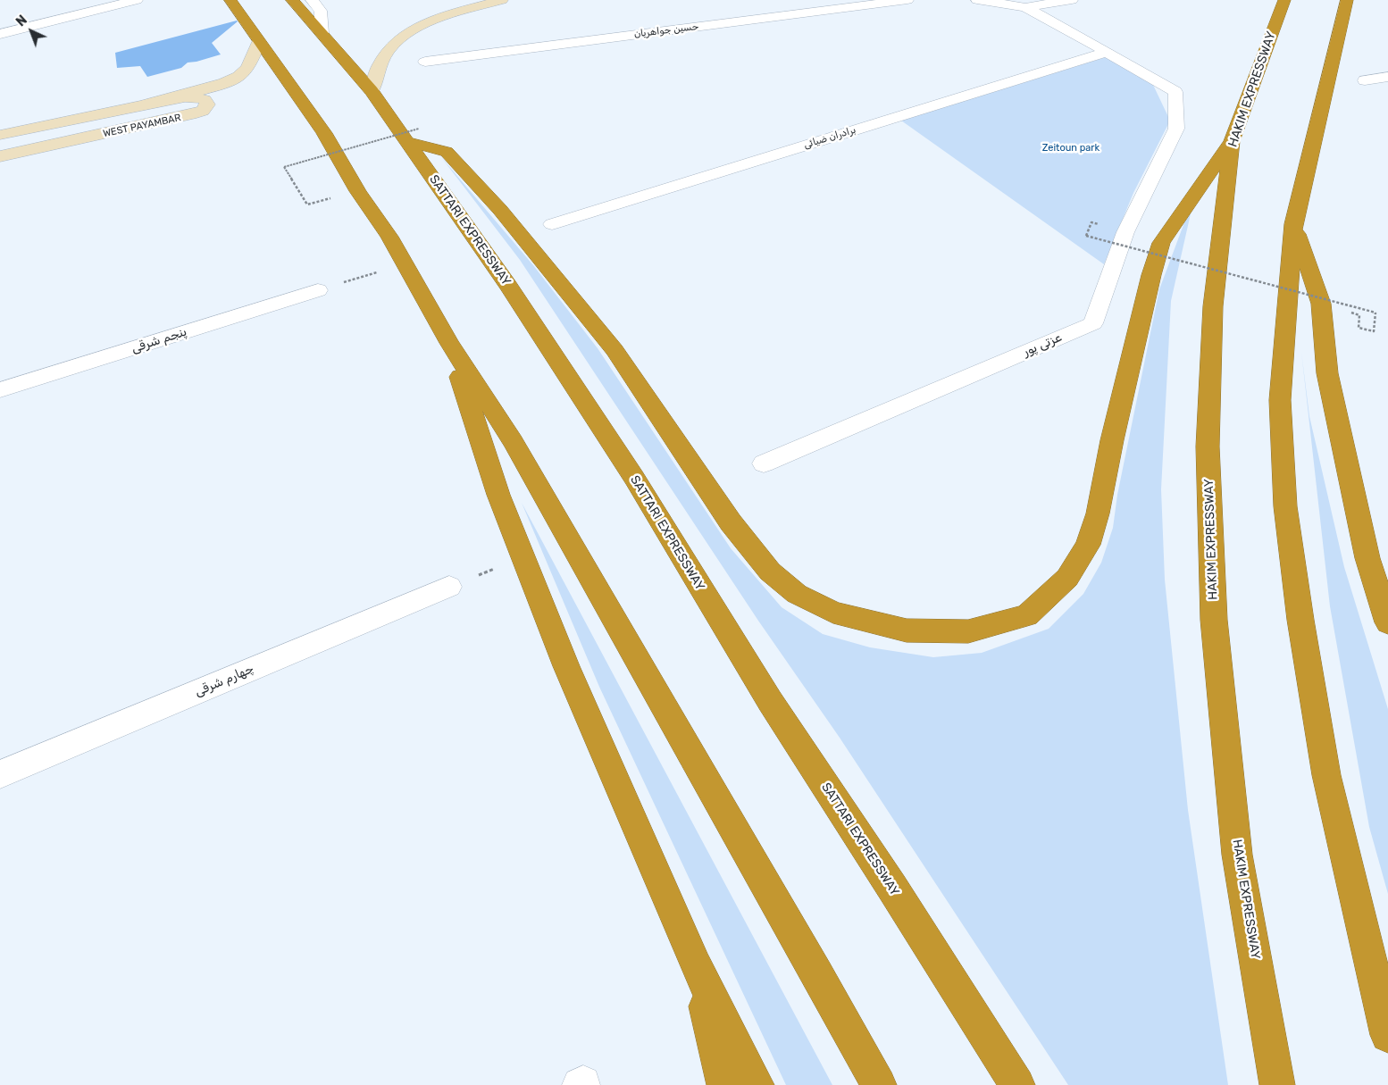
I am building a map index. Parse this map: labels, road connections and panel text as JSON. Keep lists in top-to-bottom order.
{
  "streets": {
    "highway": ["HAKIM EXPRESSWAY", "SATTARI EXPRESSWAY"],
    "main road": ["WEST PAYAMBAR"],
    "street": [
      "حسین جواهریان",
      "برادران ضیائی",
      "پنجم شرقی",
      "عزتی پور",
      "چهارم شرقی"
    ]
  },
  "crossings": [
    ["برادران ضیائی", "عزتی پور"]
  ],
  "parks": ["Zeitoun park"],
  "north": "top left"
}
